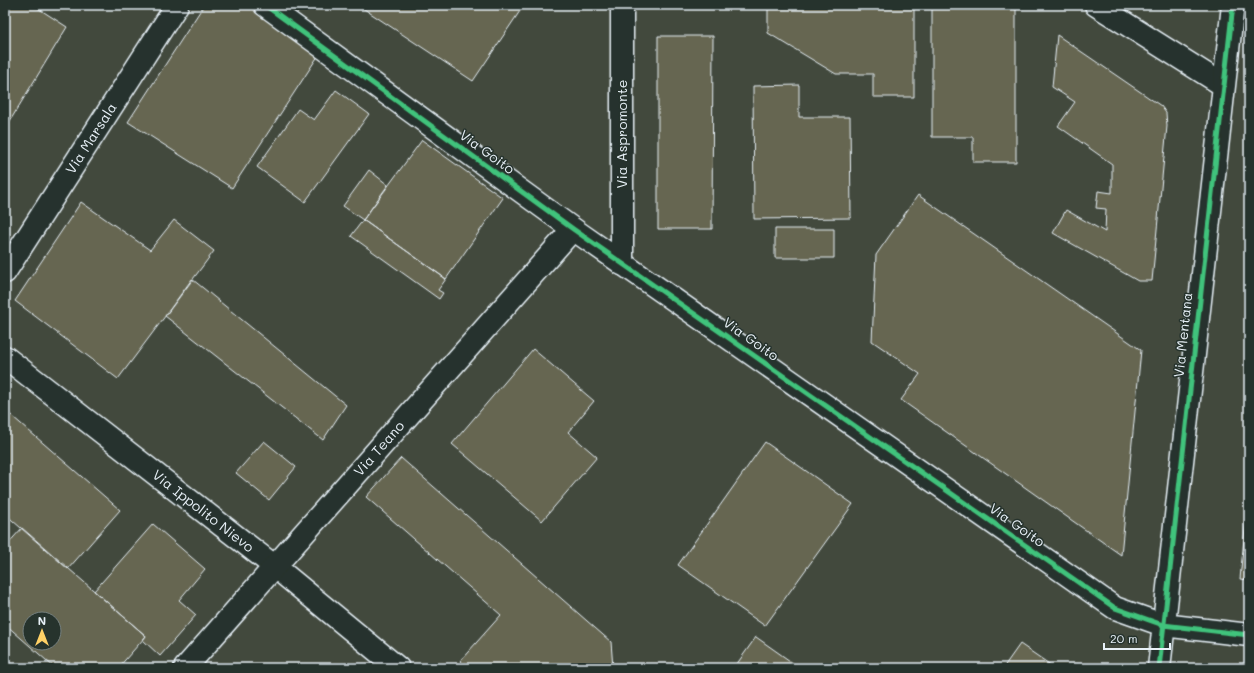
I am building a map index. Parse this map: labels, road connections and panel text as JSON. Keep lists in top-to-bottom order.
{
  "streets": {
    "street": [
      "Via Aspromonte",
      "Via Marsala",
      "Via Goito",
      "Via Mentana",
      "Via Teano",
      "Via Ippolito Nievo"
    ]
  },
  "crossings": [
    ["Via Aspromonte", "Via Goito"],
    ["Via Goito", "Via Mentana"],
    ["Via Goito", "Via Teano"],
    ["Via Teano", "Via Ippolito Nievo"]
  ],
  "scale_bar": "20 m",
  "north": "top"
}
